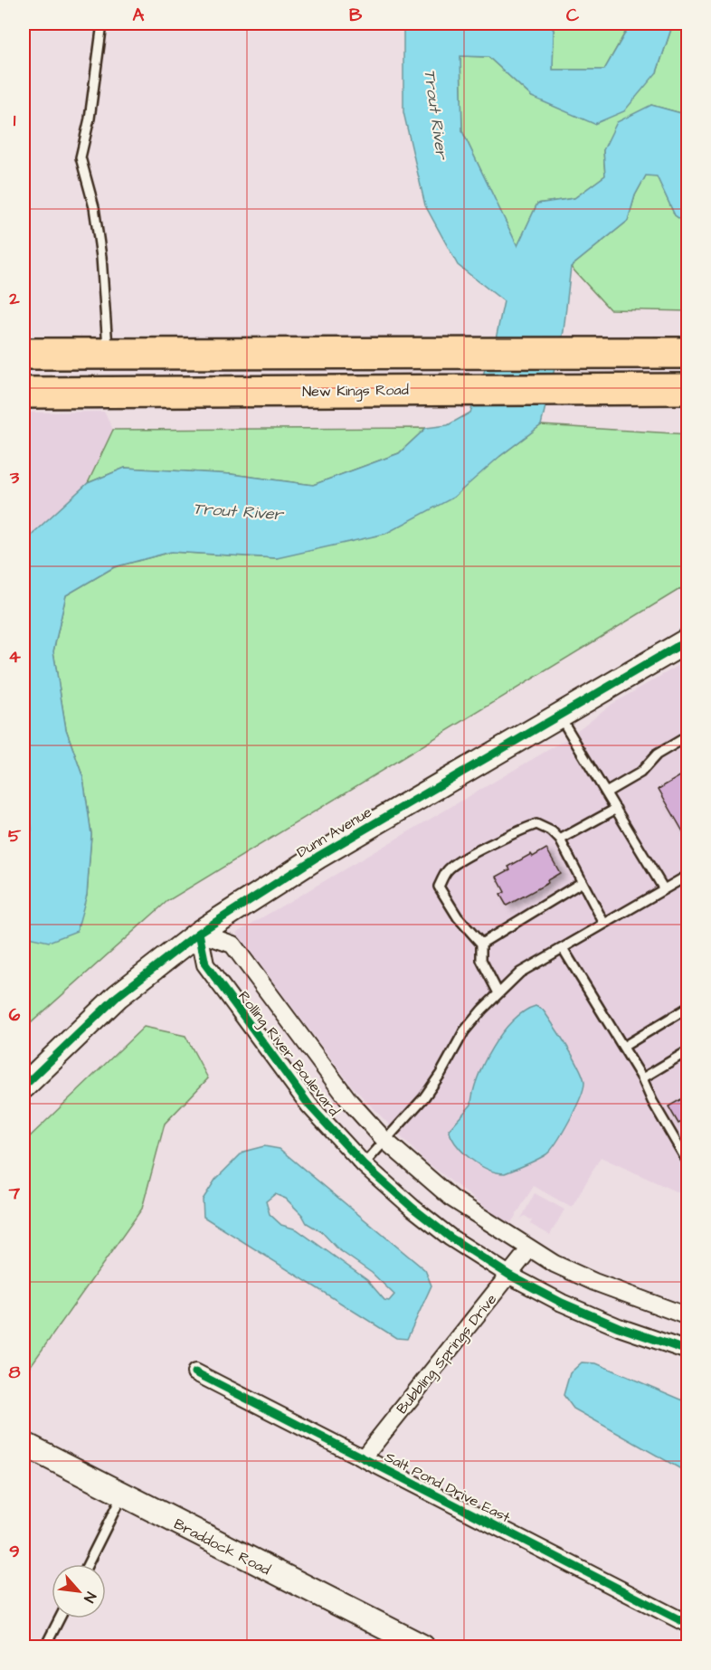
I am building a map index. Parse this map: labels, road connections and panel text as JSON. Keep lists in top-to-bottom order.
{
  "streets": {
    "highway": ["New Kings Road"],
    "main road": ["Dunn Avenue", "Braddock Road"],
    "street": ["Rolling River Boulevard", "Bubbling Springs Drive", "Salt Pond Drive East"]
  },
  "crossings": [
    ["Dunn Avenue", "Rolling River Boulevard"],
    ["Rolling River Boulevard", "Bubbling Springs Drive"],
    ["Bubbling Springs Drive", "Salt Pond Drive East"]
  ],
  "water": ["Trout River"],
  "north": "bottom right",
  "grid": {
    "columns": ["A", "B", "C"],
    "rows": [
      "1",
      "2",
      "3",
      "4",
      "5",
      "6",
      "7",
      "8",
      "9"
    ]
  }
}
